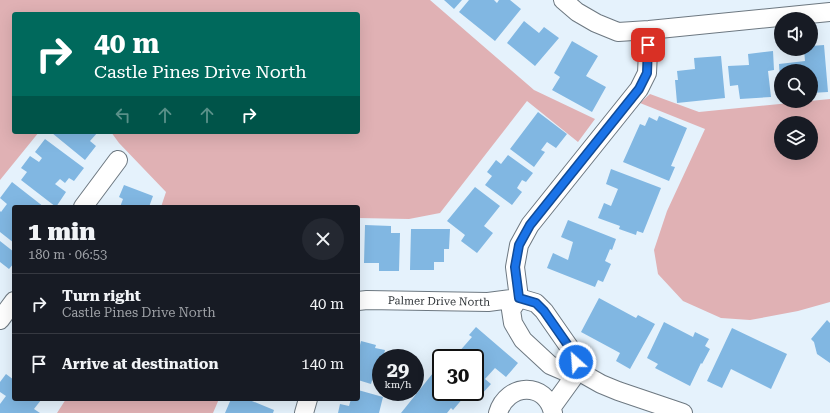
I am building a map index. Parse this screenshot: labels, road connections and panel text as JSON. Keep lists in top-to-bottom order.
{
  "streets": {
    "street": ["Palmer Drive North"]
  },
  "page": {
    "turn": ["40 m", "Castle Pines Drive North"],
    "heading": ["1 min", "180 m · 06:53"],
    "list": [
      {
        "name": "Turn right",
        "note": "Castle Pines Drive North",
        "value": "40 m"
      },
      {
        "name": "Arrive at destination",
        "value": "140 m"
      }
    ],
    "speed": "29 km/h",
    "limit": "30"
  }
}
